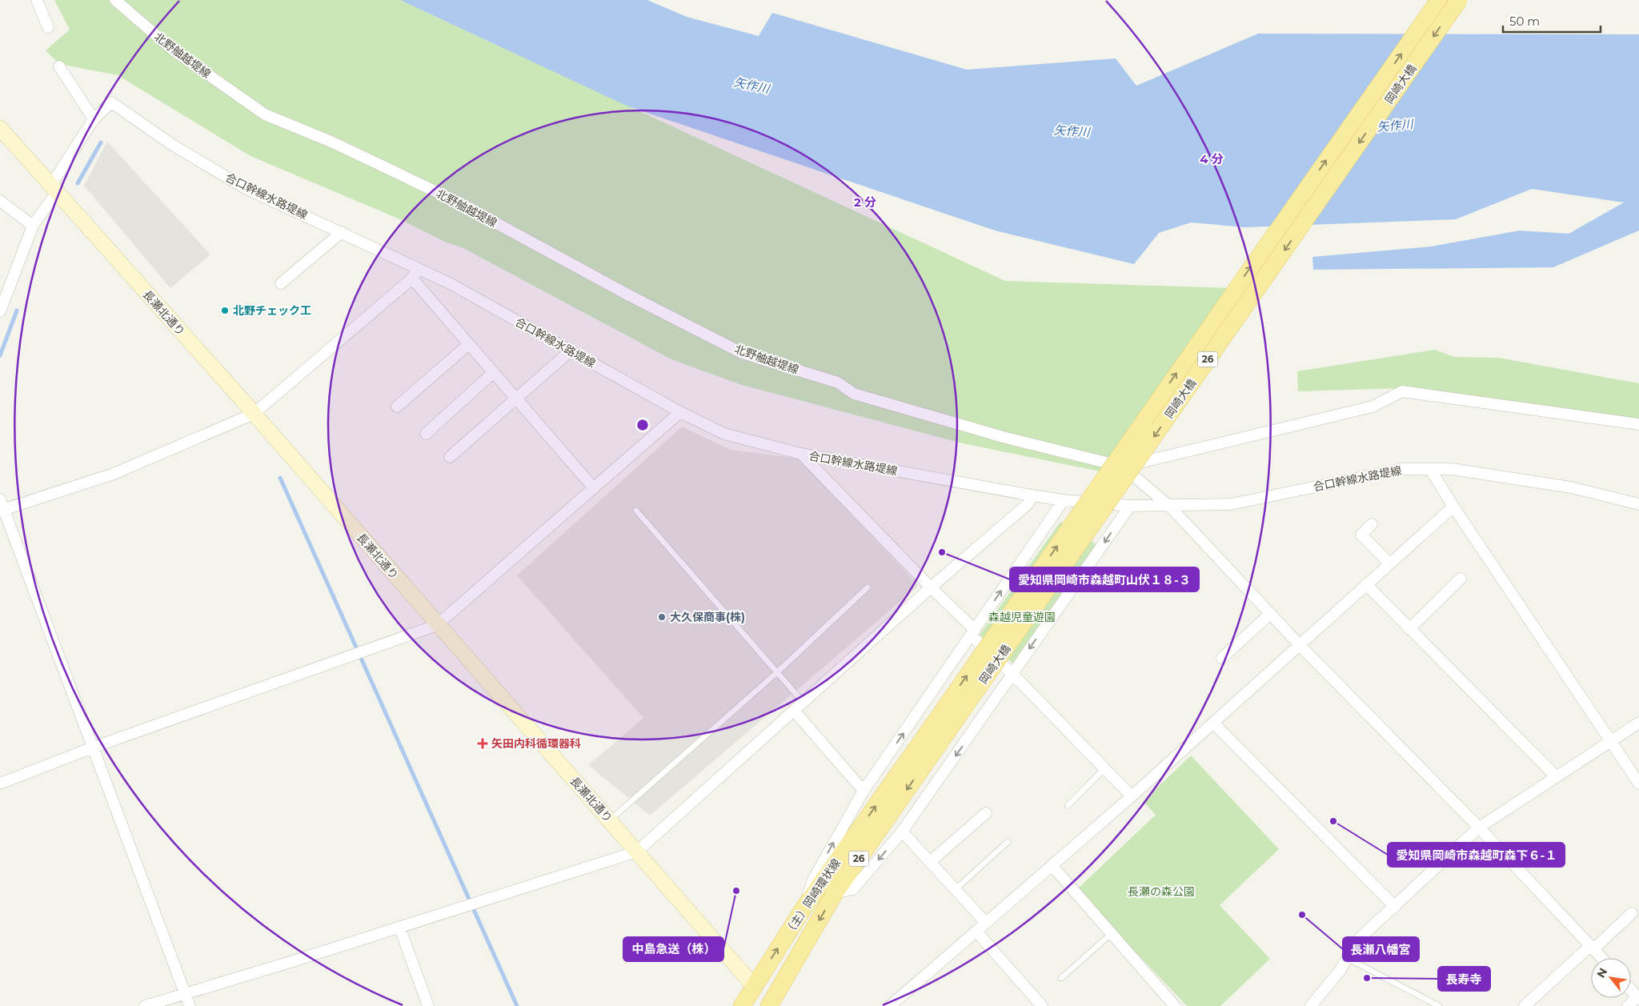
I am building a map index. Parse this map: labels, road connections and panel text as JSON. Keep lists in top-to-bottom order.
{
  "streets": {
    "main road": ["岡崎大橋", "26", "（主）岡崎環状線"],
    "street": ["北野舳越堤線", "合口幹線水路堤線", "長瀬北通り"]
  },
  "crossings": [
    ["岡崎大橋", "（主）岡崎環状線"],
    ["長瀬北通り", "（主）岡崎環状線"]
  ],
  "water": ["矢作川"],
  "parks": ["森越児童遊園", "長瀬の森公園"],
  "places": {
    "other": [
      "北野チェック工",
      "愛知県岡崎市森越町山伏１８‐３",
      "大久保商事(株)",
      "愛知県岡崎市森越町森下６‐１",
      "中島急送（株）",
      "長瀬八幡宮",
      "長寿寺"
    ],
    "health": ["矢田内科循環器科"]
  },
  "scale_bar": "50 m",
  "north": "top left",
  "rings": ["4 分", "2 分"]
}
